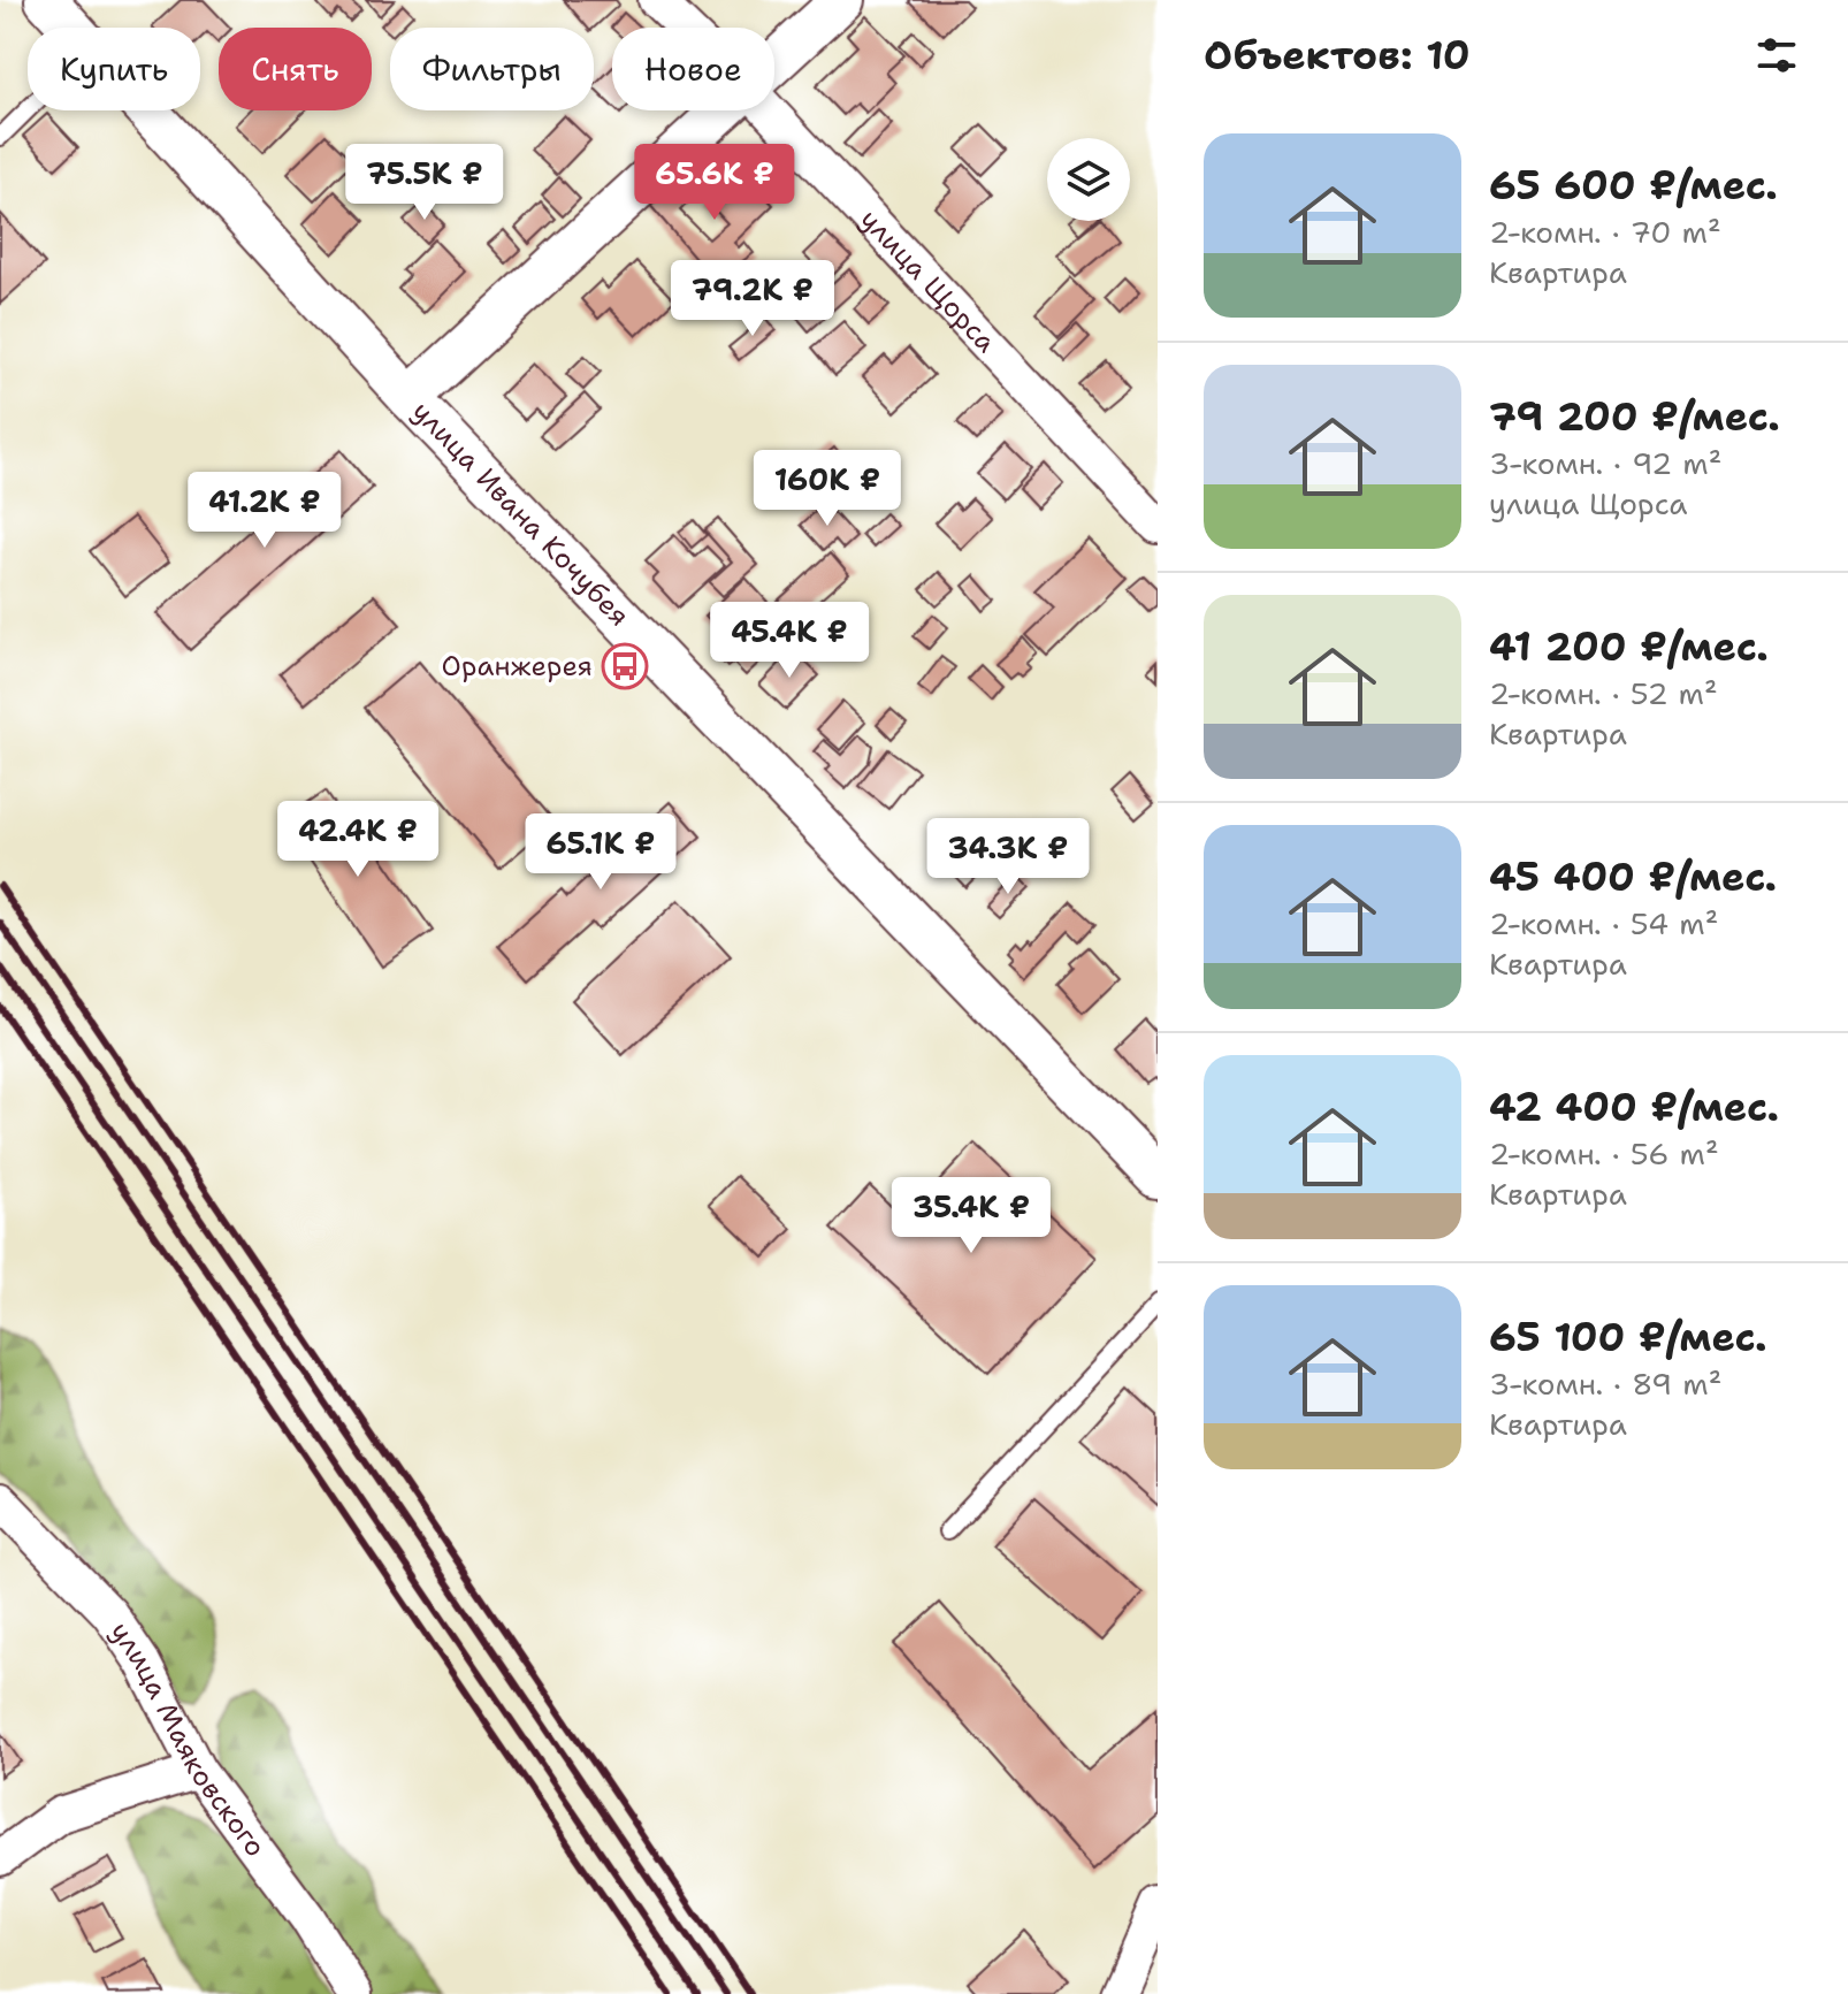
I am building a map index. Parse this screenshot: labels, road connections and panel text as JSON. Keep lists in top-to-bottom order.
{
  "streets": {
    "street": ["улица Щорса", "улица Ивана Кочубея", "улица Маяковского"]
  },
  "places": {
    "bus stop": ["Оранжерея"]
  },
  "page": {
    "heading": "Объектов: 10",
    "chip": [
      "Купить",
      "Снять",
      "Фильтры",
      "Новое"
    ],
    "list": [
      {
        "name": "65 600 ₽/мес.",
        "note": "2-комн. · 70 m² · Квартира"
      },
      {
        "name": "79 200 ₽/мес.",
        "note": "3-комн. · 92 m² · улица Щорса"
      },
      {
        "name": "41 200 ₽/мес.",
        "note": "2-комн. · 52 m² · Квартира"
      },
      {
        "name": "45 400 ₽/мес.",
        "note": "2-комн. · 54 m² · Квартира"
      },
      {
        "name": "42 400 ₽/мес.",
        "note": "2-комн. · 56 m² · Квартира"
      },
      {
        "name": "65 100 ₽/мес.",
        "note": "3-комн. · 89 m² · Квартира"
      }
    ],
    "price": [
      "75.5K ₽",
      "65.6K ₽",
      "79.2K ₽",
      "160K ₽",
      "41.2K ₽",
      "45.4K ₽",
      "42.4K ₽",
      "65.1K ₽",
      "34.3K ₽",
      "35.4K ₽"
    ]
  }
}
